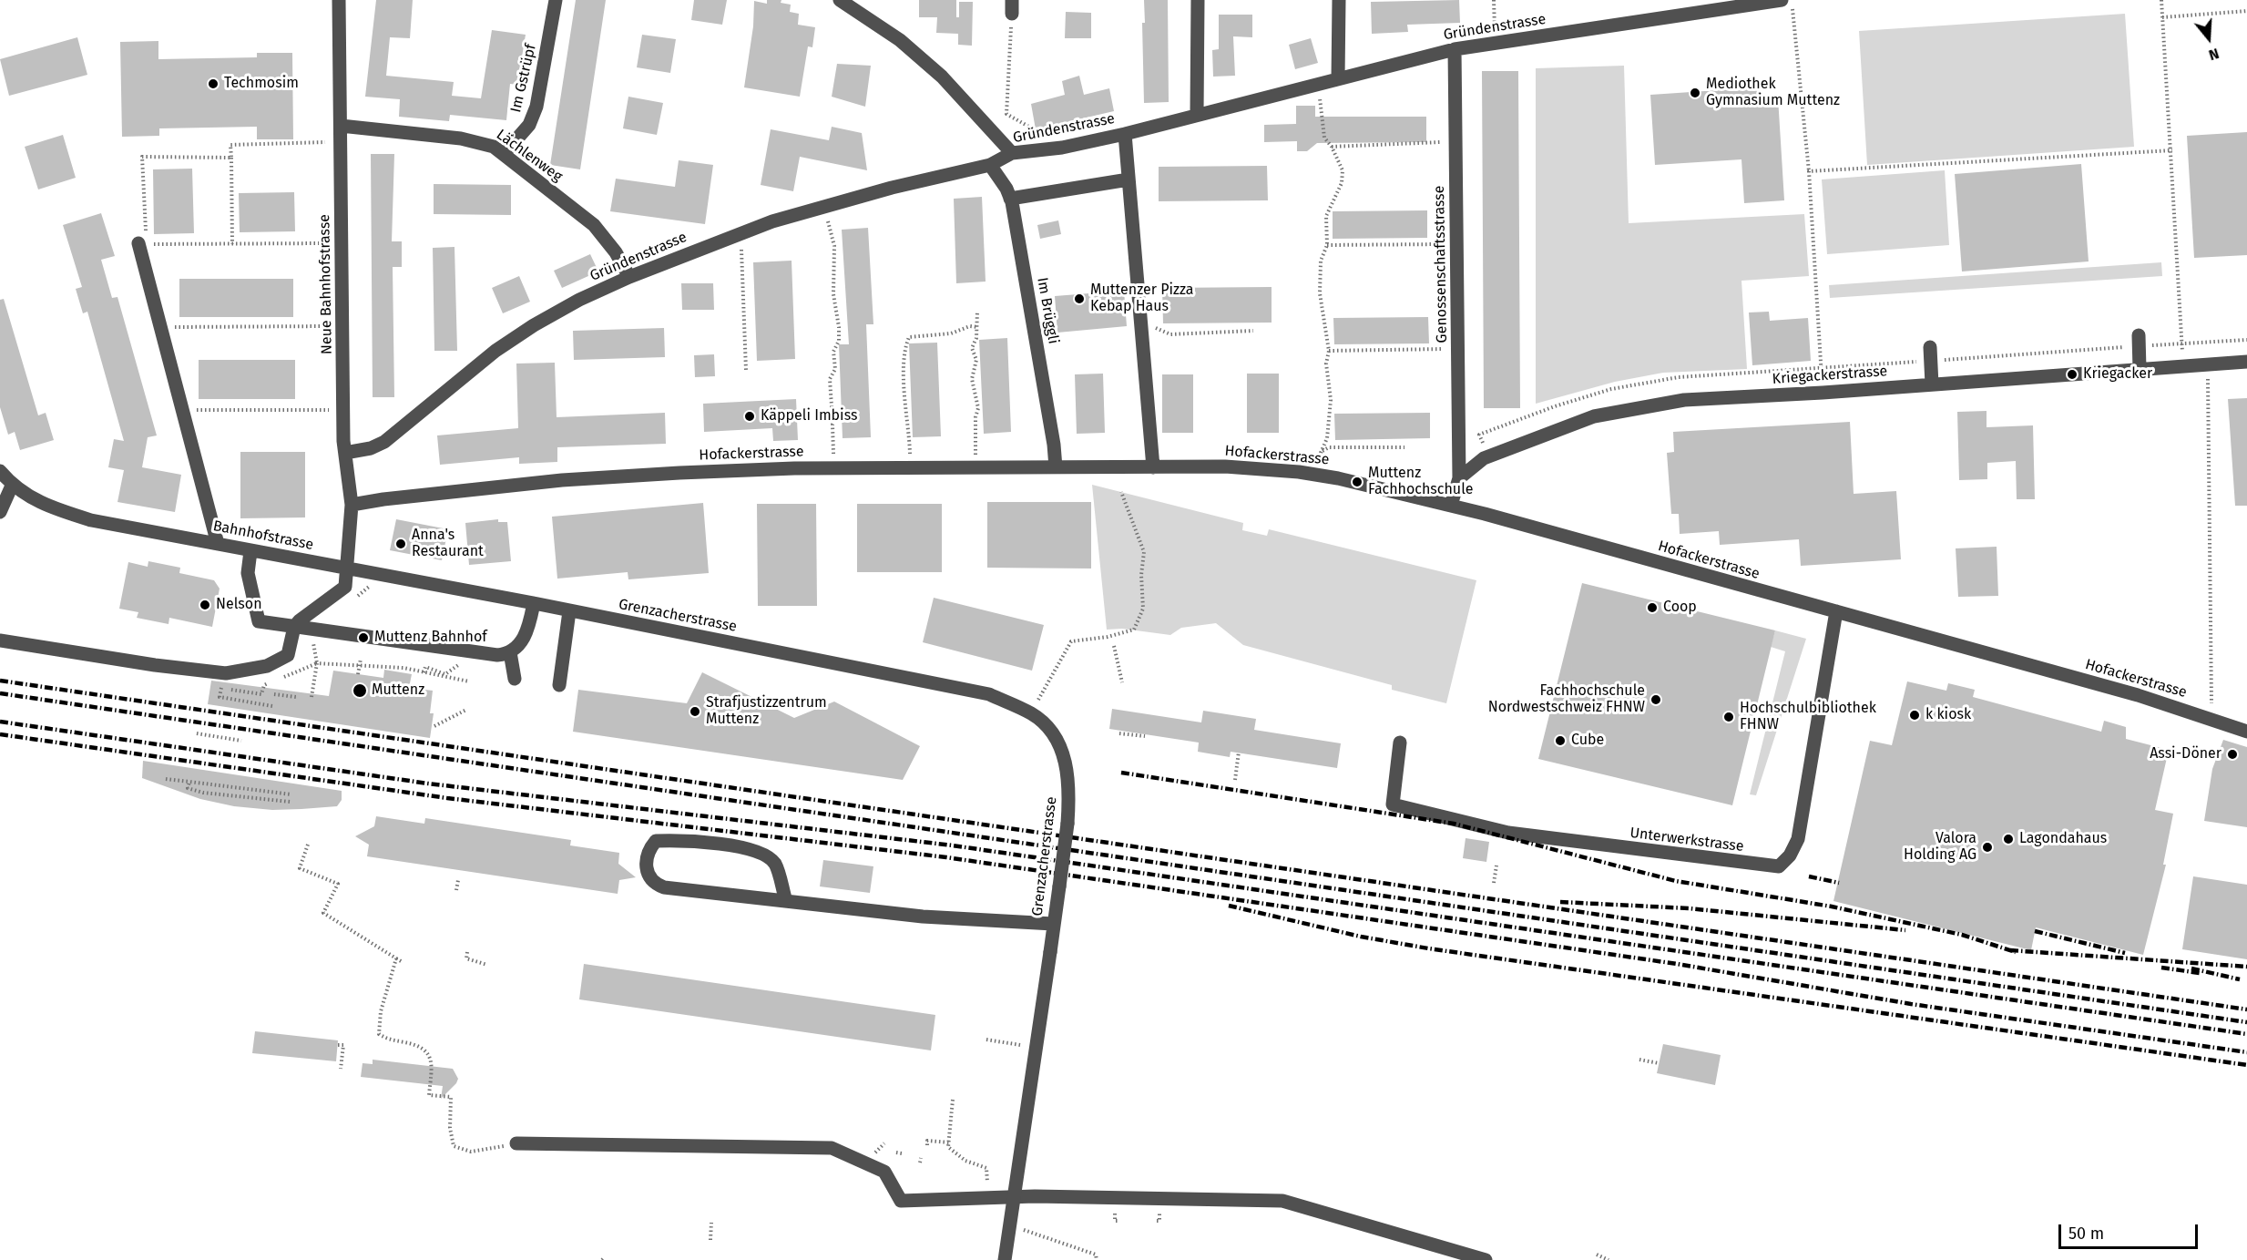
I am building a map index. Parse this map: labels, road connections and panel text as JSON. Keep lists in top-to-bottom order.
{
  "streets": {
    "street": [
      "Gründenstrasse",
      "Im Gstrüpf",
      "Lächlenweg",
      "Genossenschaftsstrasse",
      "Neue Bahnhofstrasse",
      "Im Brüggli",
      "Kriegackerstrasse",
      "Hofackerstrasse",
      "Bahnhofstrasse",
      "Grenzacherstrasse",
      "Unterwerkstrasse"
    ]
  },
  "crossings": [
    ["Gründenstrasse", "Lächlenweg"],
    ["Gründenstrasse", "Genossenschaftsstrasse"],
    ["Gründenstrasse", "Neue Bahnhofstrasse"],
    ["Gründenstrasse", "Im Brüggli"],
    ["Im Gstrüpf", "Lächlenweg"],
    ["Lächlenweg", "Neue Bahnhofstrasse"],
    ["Genossenschaftsstrasse", "Kriegackerstrasse"],
    ["Neue Bahnhofstrasse", "Hofackerstrasse"],
    ["Neue Bahnhofstrasse", "Bahnhofstrasse"],
    ["Im Brüggli", "Hofackerstrasse"],
    ["Hofackerstrasse", "Unterwerkstrasse"],
    ["Bahnhofstrasse", "Grenzacherstrasse"]
  ],
  "places": [
    "Techmosim",
    "Mediothek Gymnasium Muttenz",
    "Muttenzer Pizza Kebap Haus",
    "Kriegacker",
    "Käppeli Imbiss",
    "Muttenz Fachhochschule",
    "Anna's Restaurant",
    "Nelson",
    "Coop",
    "Muttenz Bahnhof",
    "Muttenz",
    "Fachhochschule Nordwestschweiz FHNW",
    "Strafjustizzentrum Muttenz",
    "k kiosk",
    "Hochschulbibliothek FHNW",
    "Cube",
    "Assi-Döner",
    "Lagondahaus",
    "Valora Holding AG"
  ],
  "scale_bar": "50 m",
  "north": "bottom"
}
